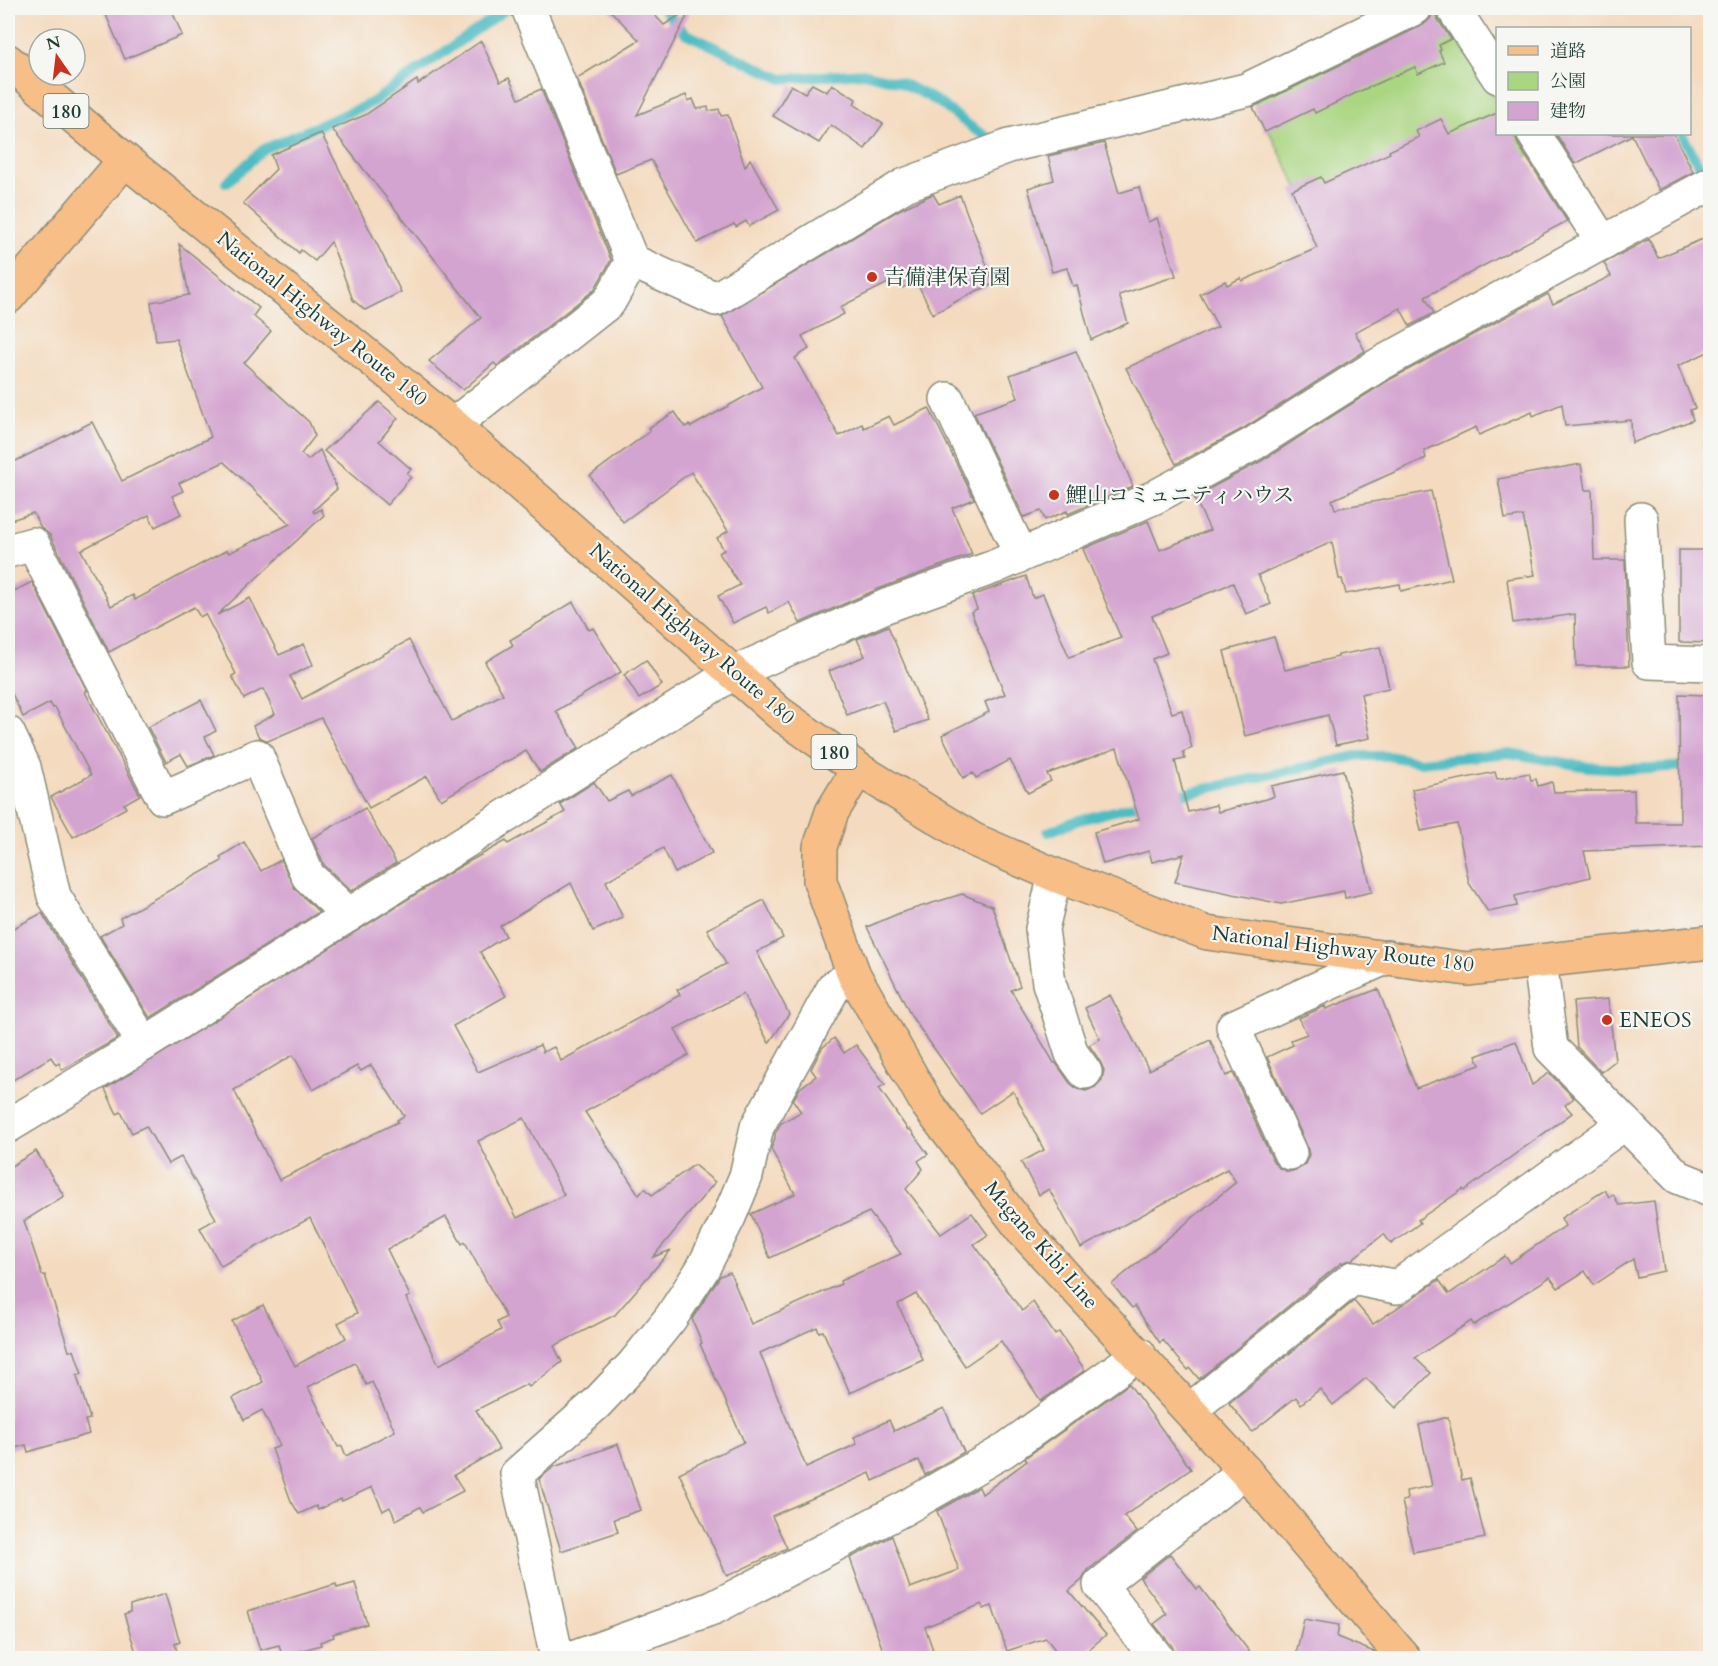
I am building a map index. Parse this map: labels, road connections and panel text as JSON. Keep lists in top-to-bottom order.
{
  "streets": {
    "main road": ["180", "National Highway Route 180", "Magane Kibi Line"]
  },
  "crossings": [
    ["National Highway Route 180", "Magane Kibi Line"]
  ],
  "places": ["吉備津保育園", "鯉山コミュニティハウス", "ENEOS"],
  "legend": ["道路", "公園", "建物"],
  "north": "top"
}
